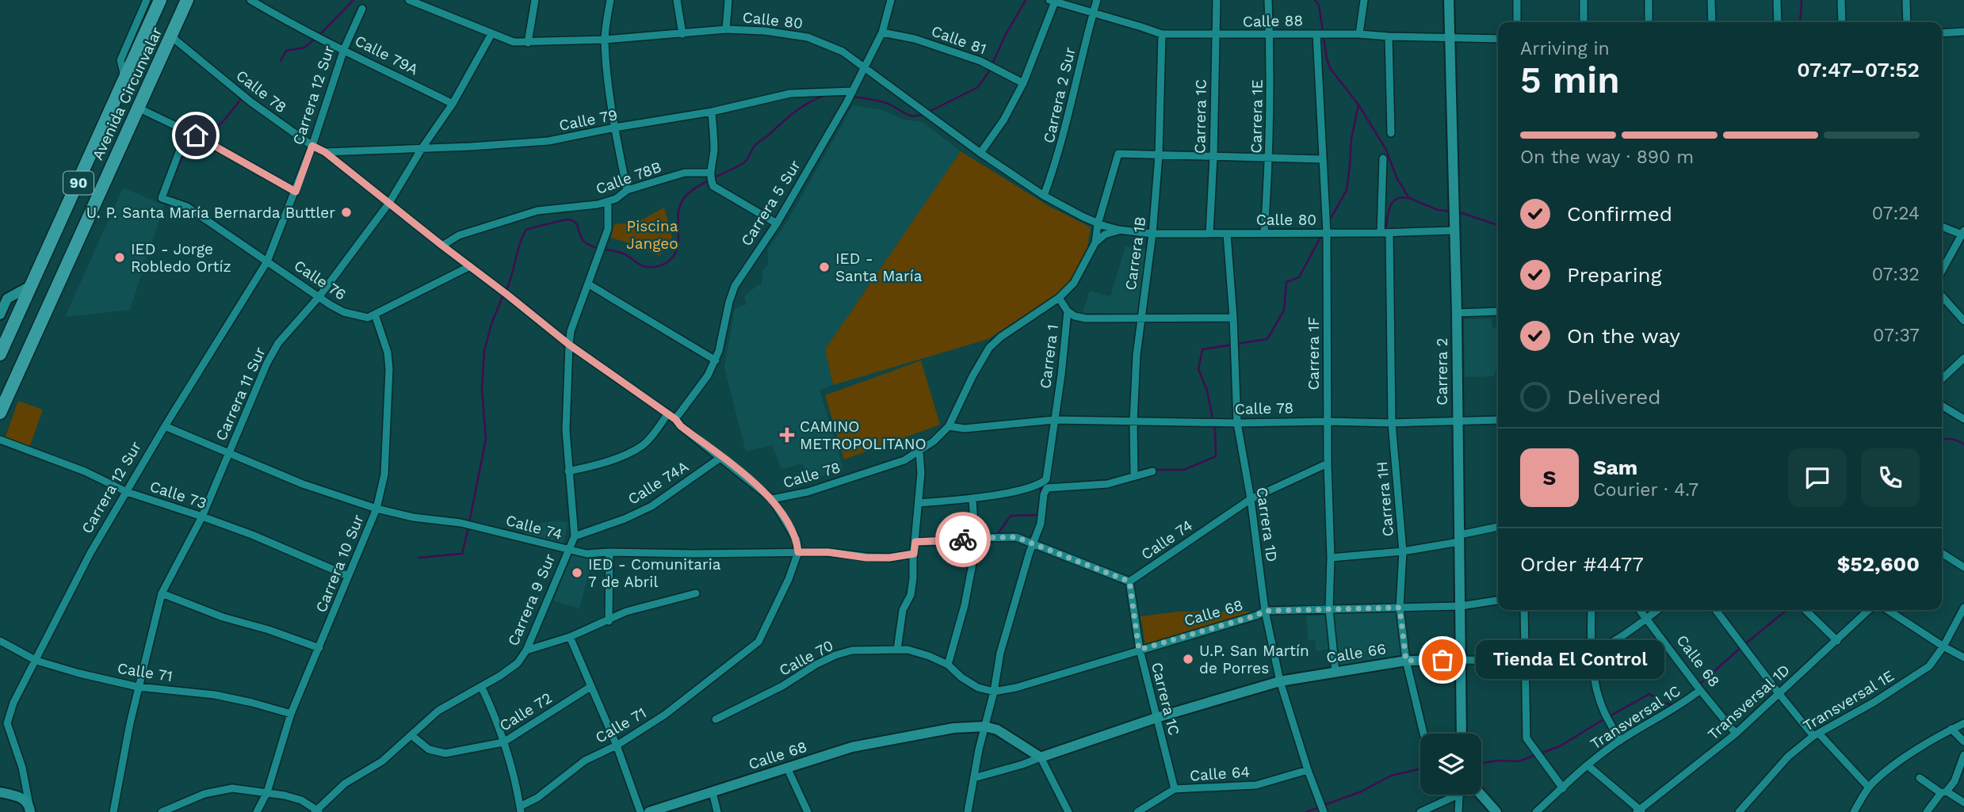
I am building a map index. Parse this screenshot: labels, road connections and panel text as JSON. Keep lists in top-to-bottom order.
{
  "streets": {
    "highway": ["Avenida Circunvalar", "90"],
    "street": [
      "Calle 80",
      "Calle 88",
      "Calle 81",
      "Calle 79A",
      "Calle 78",
      "Carrera 12 Sur",
      "Carrera 2 Sur",
      "Carrera 1C",
      "Carrera 1E",
      "Calle 79",
      "Calle 78B",
      "Carrera 5 Sur",
      "Carrera 1B",
      "Calle 76",
      "Carrera 1F",
      "Carrera 1",
      "Carrera 2",
      "Carrera 11 Sur",
      "Calle 74A",
      "Calle 73",
      "Carrera 1H",
      "Carrera 1D",
      "Calle 74",
      "Carrera 10 Sur",
      "Carrera 9 Sur",
      "Calle 68",
      "Calle 66",
      "Calle 70",
      "Calle 71",
      "Transversal 1E",
      "Transversal 1D",
      "Calle 72",
      "Transversal 1C",
      "Calle 64"
    ]
  },
  "crossings": [
    ["Calle 80", "Carrera 2 Sur"],
    ["Calle 80", "Carrera 1C"],
    ["Calle 80", "Carrera 1E"],
    ["Calle 80", "Carrera 5 Sur"],
    ["Calle 80", "Carrera 1B"],
    ["Calle 80", "Carrera 1F"],
    ["Calle 80", "Carrera 2"],
    ["Calle 80", "Carrera 11 Sur"],
    ["Calle 80", "Carrera 1H"],
    ["Calle 80", "Carrera 1D"],
    ["Calle 88", "Carrera 2 Sur"],
    ["Calle 88", "Carrera 1C"],
    ["Calle 88", "Carrera 1E"],
    ["Calle 88", "Carrera 1B"],
    ["Calle 88", "Carrera 1F"],
    ["Calle 88", "Carrera 2"],
    ["Calle 81", "Carrera 5 Sur"],
    ["Calle 79A", "Carrera 12 Sur"],
    ["Calle 79A", "Carrera 11 Sur"],
    ["Calle 78", "Avenida Circunvalar"],
    ["Calle 78", "Carrera 12 Sur"],
    ["Calle 78", "Calle 79"],
    ["Calle 78", "Calle 78B"],
    ["Calle 78", "Carrera 5 Sur"],
    ["Calle 78", "Carrera 1B"],
    ["Calle 78", "Carrera 1F"],
    ["Calle 78", "Carrera 1"],
    ["Calle 78", "Carrera 2"],
    ["Calle 78", "Carrera 11 Sur"],
    ["Calle 78", "Calle 74A"],
    ["Calle 78", "Carrera 1H"],
    ["Calle 78", "Carrera 1D"],
    ["Calle 78", "Carrera 9 Sur"],
    ["Carrera 12 Sur", "Calle 76"],
    ["Carrera 12 Sur", "Calle 73"],
    ["Carrera 12 Sur", "Calle 74"],
    ["Carrera 12 Sur", "Calle 71"],
    ["Carrera 1C", "Calle 74"],
    ["Carrera 1C", "Calle 68"],
    ["Carrera 1C", "Calle 66"],
    ["Carrera 1C", "Calle 64"],
    ["Calle 79", "Carrera 5 Sur"],
    ["Calle 79", "Carrera 11 Sur"],
    ["Calle 78B", "Carrera 9 Sur"],
    ["Calle 76", "Carrera 11 Sur"],
    ["Calle 76", "Carrera 10 Sur"],
    ["Carrera 1F", "Calle 74"],
    ["Carrera 1F", "Calle 68"],
    ["Carrera 1F", "Calle 66"],
    ["Carrera 1", "Calle 68"],
    ["Carrera 1", "Calle 66"],
    ["Carrera 2", "Calle 68"],
    ["Carrera 2", "Calle 66"],
    ["Carrera 11 Sur", "Calle 73"],
    ["Carrera 11 Sur", "Calle 74"],
    ["Carrera 11 Sur", "Calle 71"],
    ["Calle 74A", "Carrera 9 Sur"],
    ["Calle 73", "Carrera 10 Sur"],
    ["Carrera 1H", "Calle 68"],
    ["Carrera 1H", "Calle 66"],
    ["Carrera 1D", "Calle 74"],
    ["Carrera 1D", "Calle 68"],
    ["Carrera 1D", "Calle 66"],
    ["Carrera 1D", "Calle 64"],
    ["Calle 74", "Carrera 10 Sur"],
    ["Calle 74", "Carrera 9 Sur"],
    ["Calle 74", "Calle 71"],
    ["Carrera 10 Sur", "Calle 71"],
    ["Carrera 9 Sur", "Calle 72"],
    ["Calle 68", "Calle 66"],
    ["Calle 68", "Transversal 1D"],
    ["Calle 68", "Transversal 1C"]
  ],
  "parks": ["Piscina Jangeo"],
  "places": {
    "other": [
      "U. P. Santa María Bernarda Buttler",
      "IED - Jorge Robledo Ortíz",
      "IED - Santa María",
      "IED - Comunitaria 7 de Abril",
      "U.P. San Martín de Porres",
      "Tienda El Control"
    ],
    "health": ["CAMINO METROPOLITANO"]
  },
  "page": {
    "heading": ["5 min", "Arriving in", "07:47–07:52"],
    "panel": [
      "Sam",
      "Courier · 4.7",
      "Order #4477",
      "$52,600"
    ],
    "bar": "On the way · 890 m",
    "list": [
      ["Confirmed", "07:24"],
      ["Preparing", "07:32"],
      ["On the way", "07:37"],
      "Delivered"
    ],
    "round": "S",
    "bubble": "Tienda El Control"
  }
}
